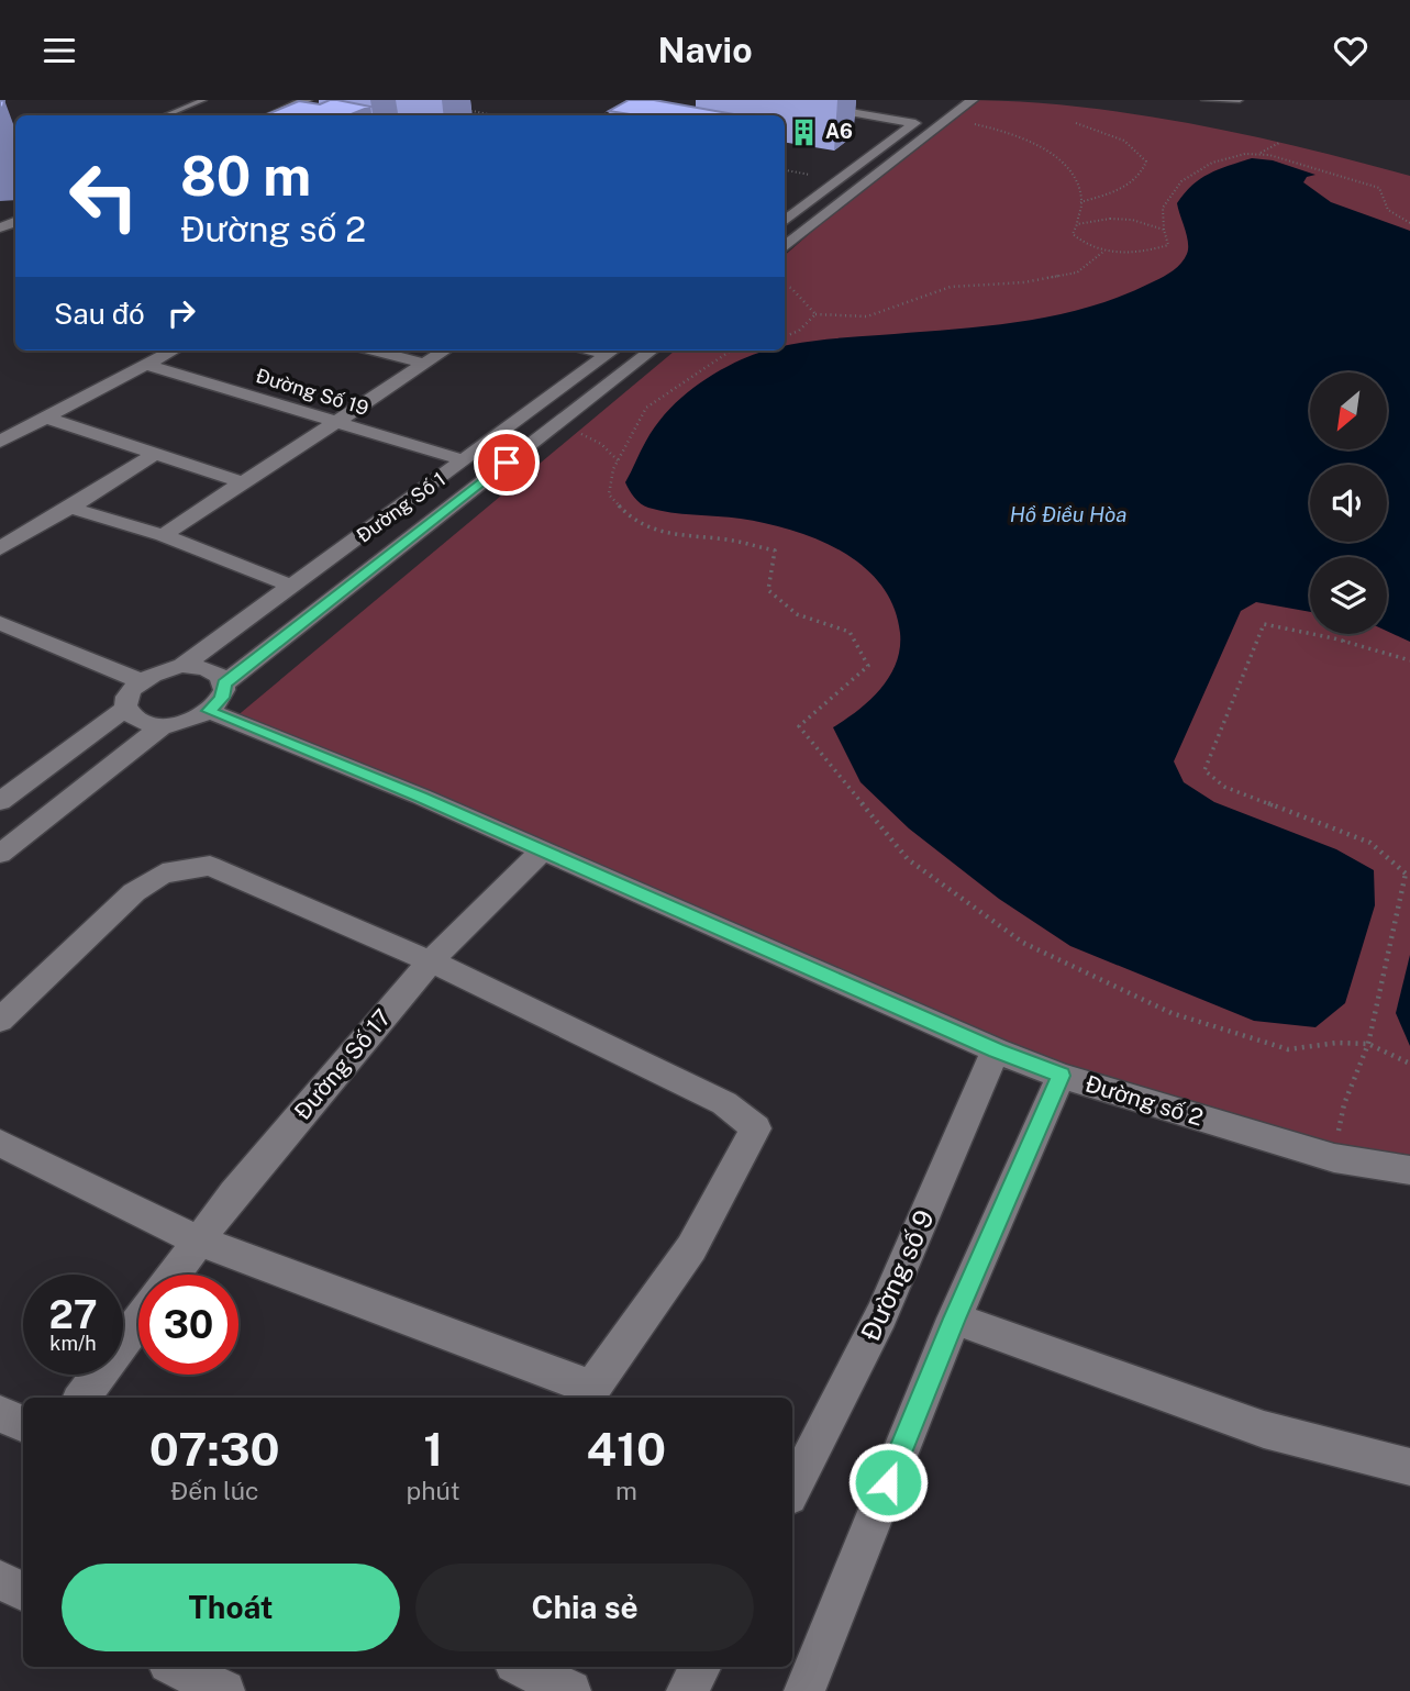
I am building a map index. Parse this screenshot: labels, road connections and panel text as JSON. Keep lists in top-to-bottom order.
{
  "streets": {
    "street": [
      "Đường Số 19",
      "Đường Số 1",
      "Đường Số 17",
      "Đường số 2",
      "Đường số 9"
    ]
  },
  "crossings": [
    ["Đường Số 19", "Đường Số 1"],
    ["Đường Số 1", "Đường số 2"],
    ["Đường Số 17", "Đường số 2"],
    ["Đường số 2", "Đường số 9"]
  ],
  "water": ["Hồ Điều Hòa"],
  "places": {
    "building": ["A6"]
  },
  "north": "bottom left",
  "page": {
    "header": "Navio",
    "turn": ["80 m", "Đường số 2"],
    "then": "Sau đó",
    "speed": "27 km/h",
    "limit": "30",
    "eta": [
      "07:30",
      "Đến lúc",
      "1",
      "phút",
      "410",
      "m"
    ],
    "buttons": ["Thoát", "Chia sẻ"]
  }
}
